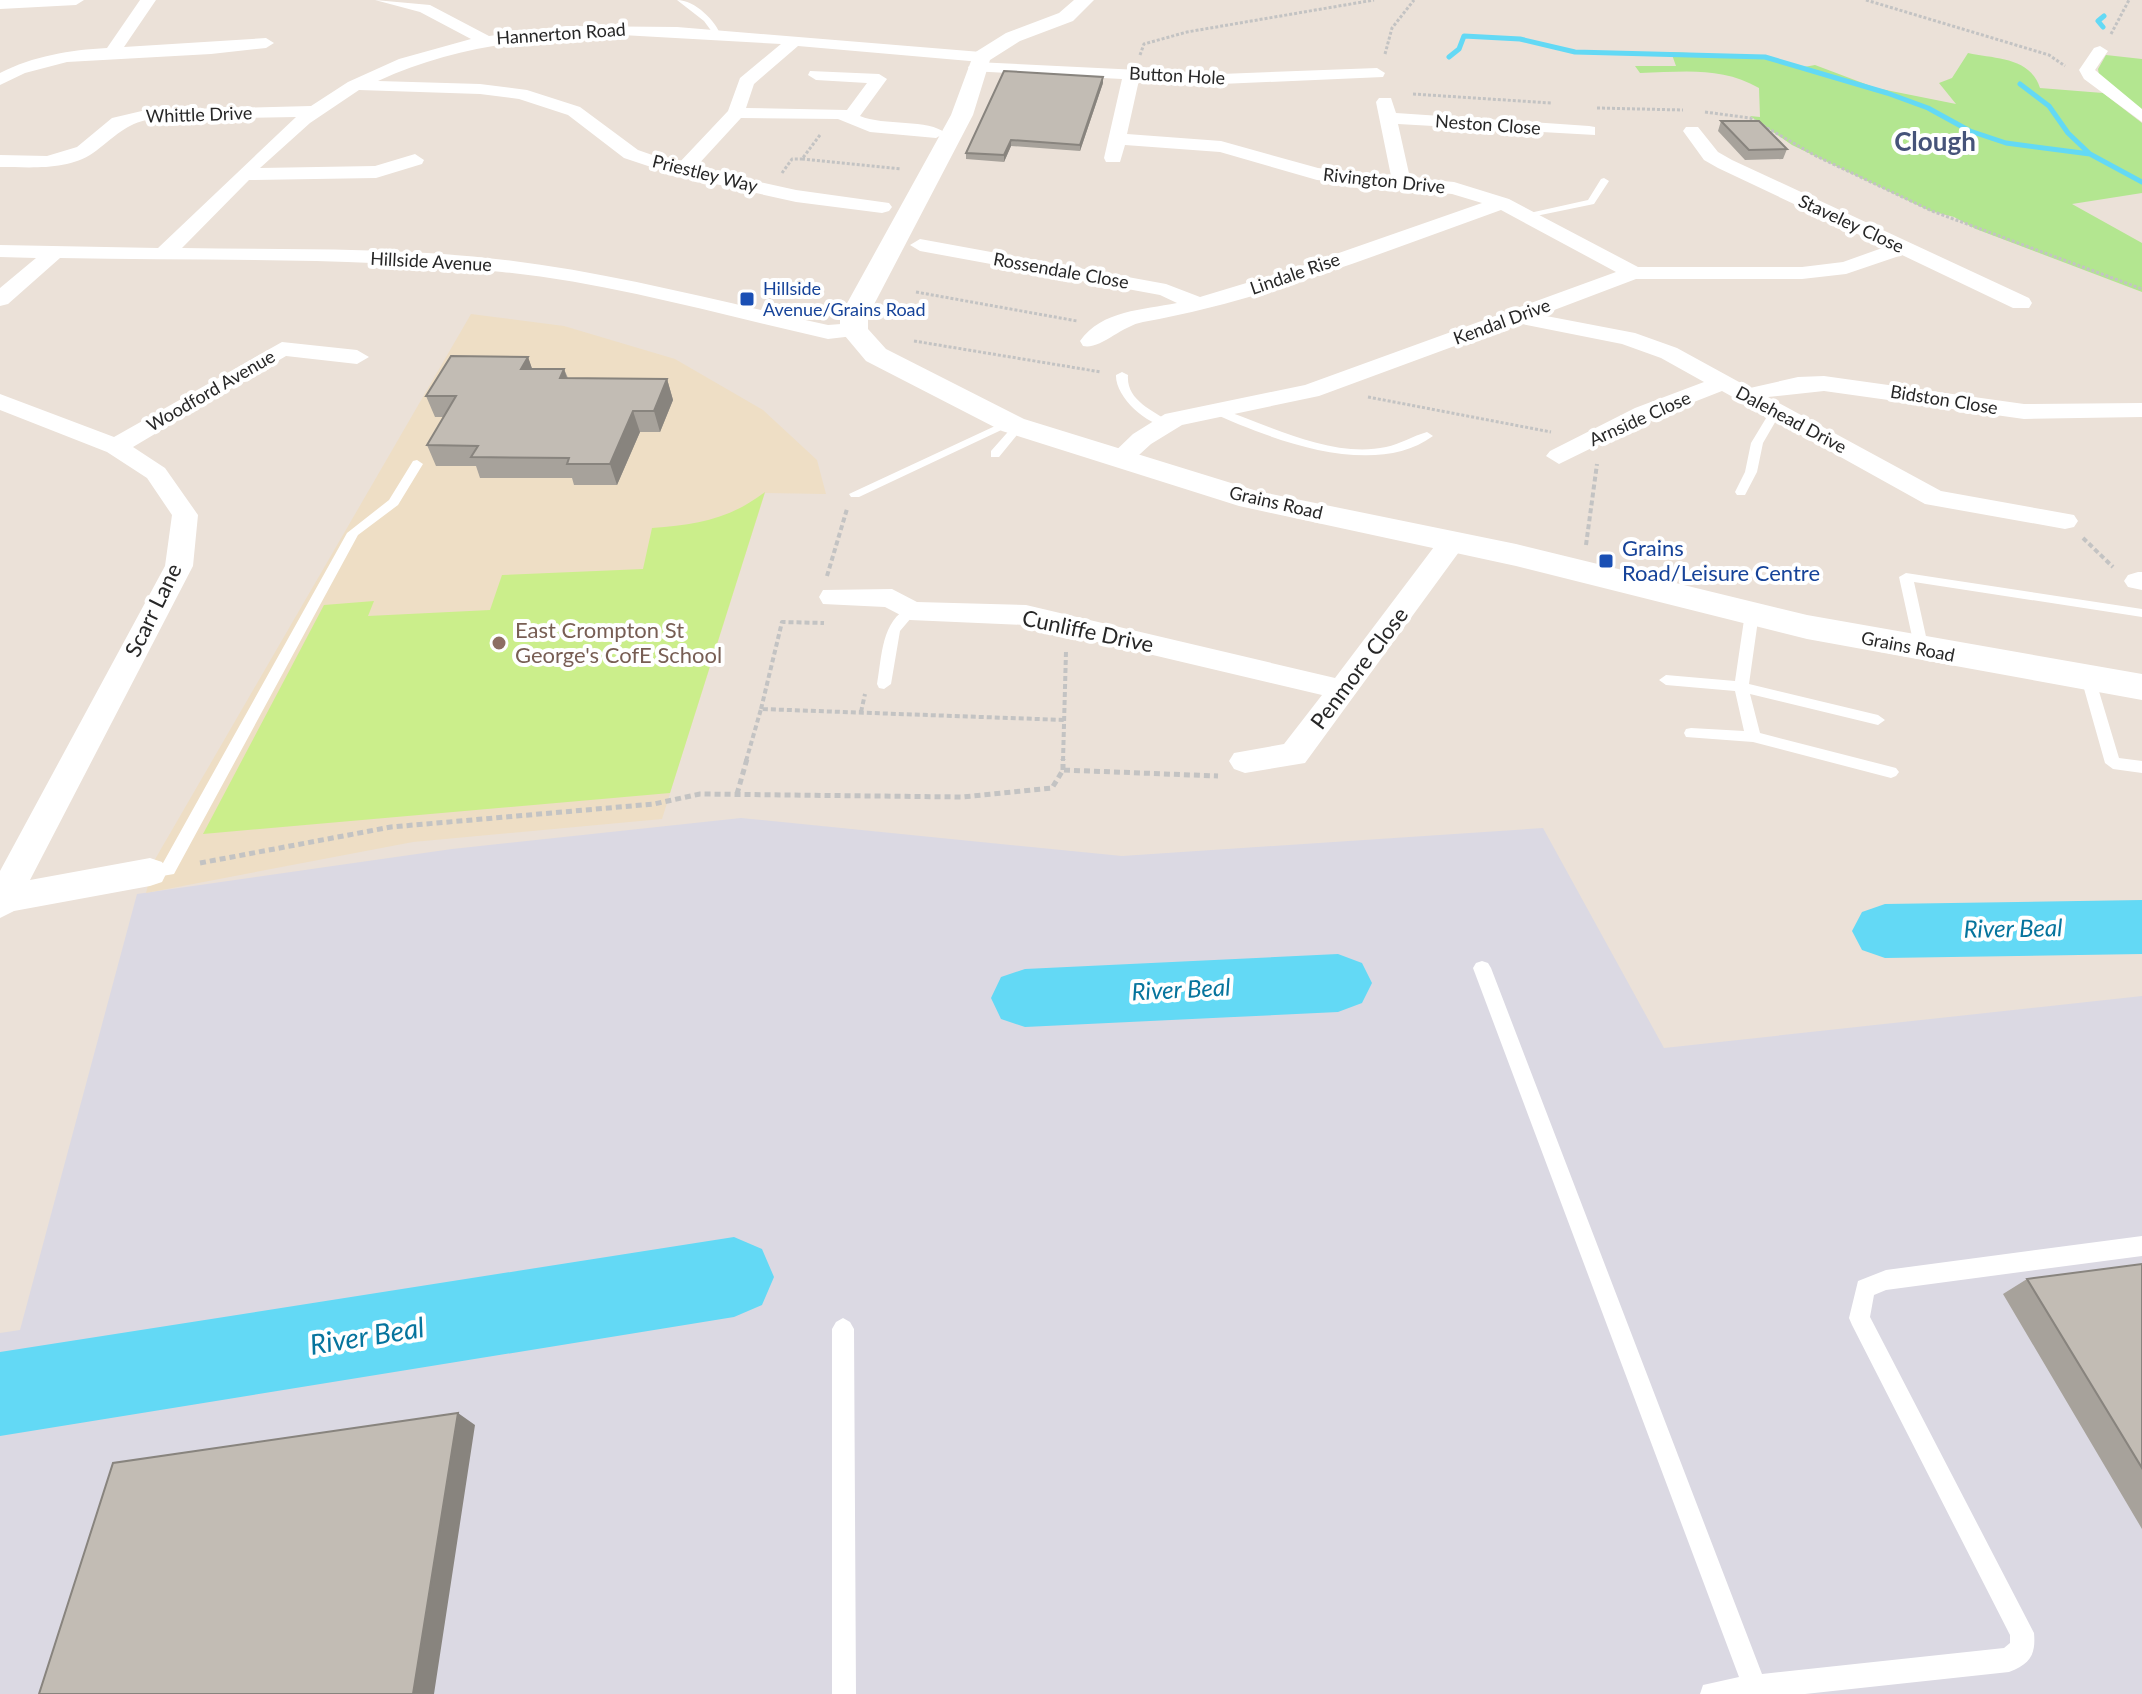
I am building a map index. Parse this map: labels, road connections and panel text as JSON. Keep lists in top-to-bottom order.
{
  "streets": {
    "street": [
      "Hannerton Road",
      "Button Hole",
      "Whittle Drive",
      "Neston Close",
      "Priestley Way",
      "Rivington Drive",
      "Staveley Close",
      "Hillside Avenue",
      "Rossendale Close",
      "Lindale Rise",
      "Kendal Drive",
      "Woodford Avenue",
      "Bidston Close",
      "Arnside Close",
      "Dalehead Drive",
      "Grains Road",
      "Scarr Lane",
      "Cunliffe Drive",
      "Penmore Close"
    ]
  },
  "crossings": [
    ["Hannerton Road", "Button Hole"],
    ["Hannerton Road", "Whittle Drive"],
    ["Hannerton Road", "Priestley Way"],
    ["Hannerton Road", "Hillside Avenue"],
    ["Button Hole", "Rivington Drive"],
    ["Neston Close", "Rivington Drive"],
    ["Rivington Drive", "Lindale Rise"],
    ["Rivington Drive", "Kendal Drive"],
    ["Staveley Close", "Kendal Drive"],
    ["Hillside Avenue", "Grains Road"],
    ["Rossendale Close", "Lindale Rise"],
    ["Kendal Drive", "Dalehead Drive"],
    ["Kendal Drive", "Grains Road"],
    ["Woodford Avenue", "Scarr Lane"],
    ["Bidston Close", "Dalehead Drive"],
    ["Arnside Close", "Dalehead Drive"],
    ["Grains Road", "Penmore Close"],
    ["Cunliffe Drive", "Penmore Close"]
  ],
  "districts": ["Clough"],
  "water": ["River Beal"],
  "places": {
    "transit": ["Hillside Avenue/Grains Road", "Grains Road/Leisure Centre"],
    "other": ["East Crompton St George's CofE School"]
  }
}
